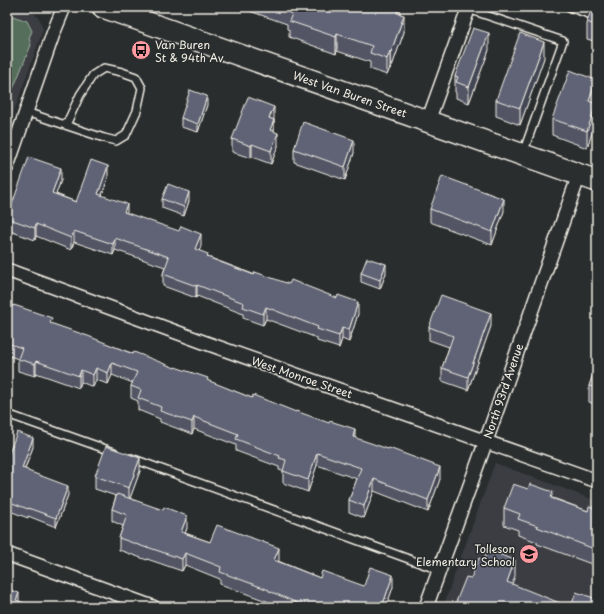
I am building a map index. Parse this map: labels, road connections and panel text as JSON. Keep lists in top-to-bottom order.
{
  "streets": {
    "main road": ["West Van Buren Street"],
    "street": ["West Monroe Street", "North 93rd Avenue"]
  },
  "crossings": [
    ["West Van Buren Street", "North 93rd Avenue"],
    ["West Monroe Street", "North 93rd Avenue"]
  ],
  "places": {
    "bus stop": ["Van Buren St & 94th Av"],
    "school or university": ["Tolleson Elementary School"]
  }
}
